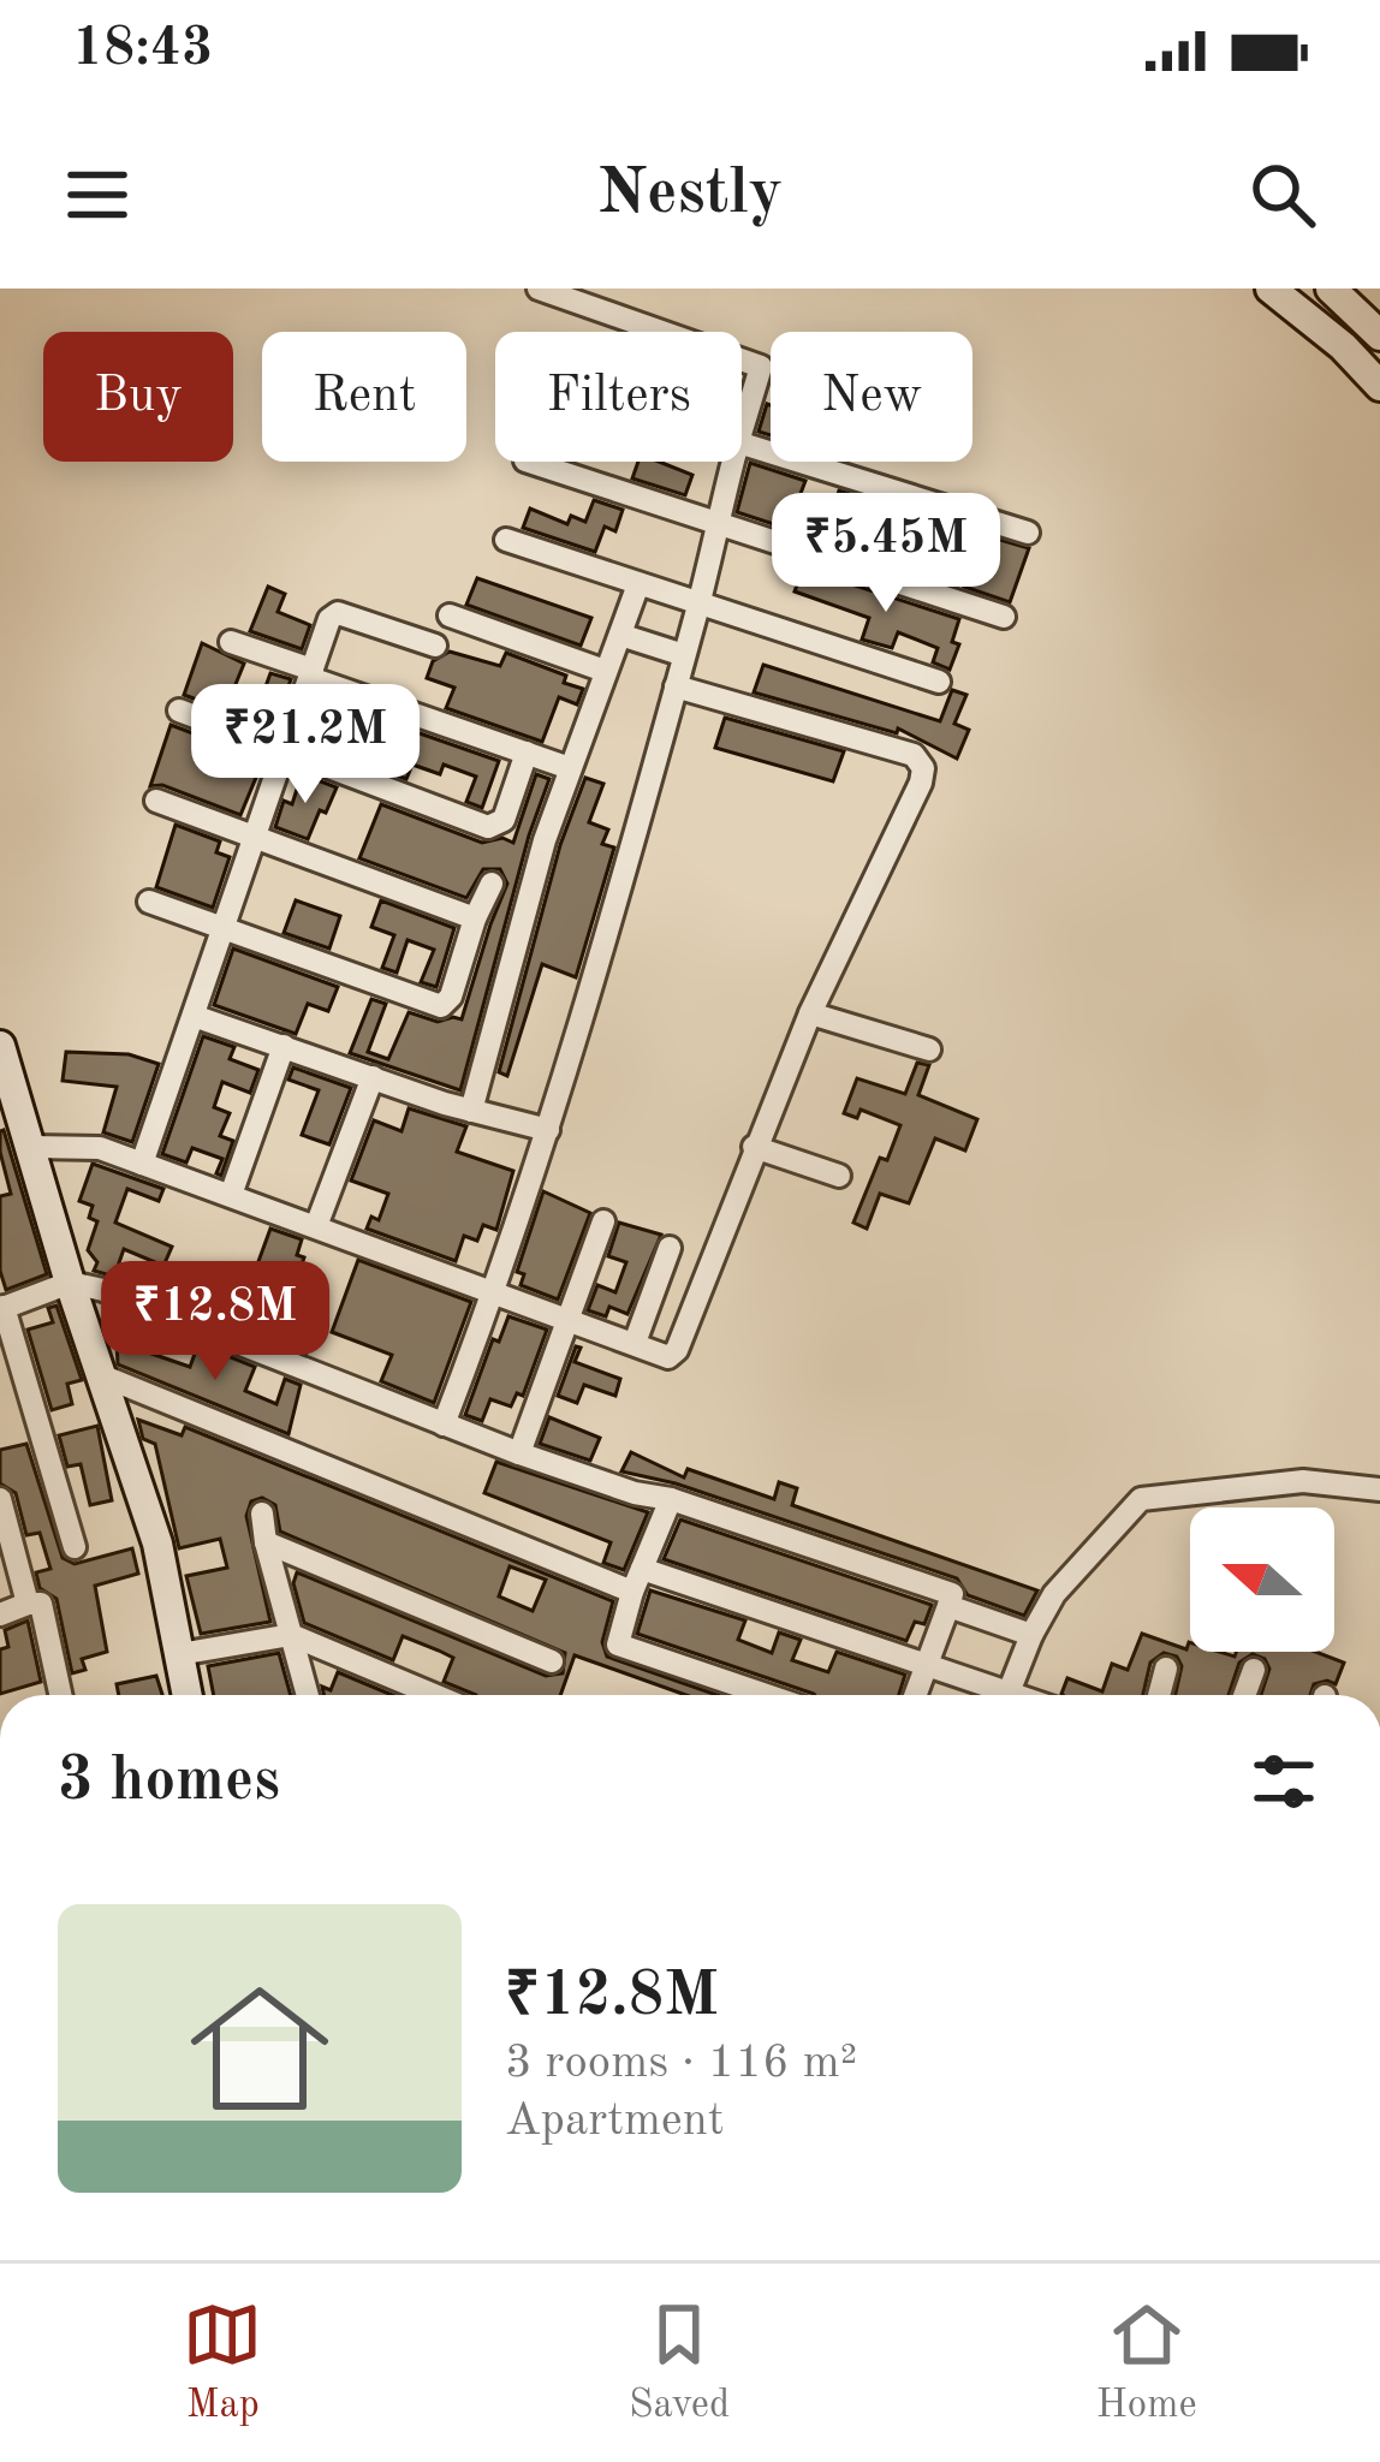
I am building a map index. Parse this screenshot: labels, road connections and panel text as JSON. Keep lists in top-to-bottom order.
{
  "north": "left",
  "page": {
    "status": "18:43",
    "header": "Nestly",
    "chip": [
      "Buy",
      "Rent",
      "Filters",
      "New"
    ],
    "price": ["₹5.45M", "₹21.2M", "₹12.8M"],
    "heading": "3 homes",
    "list": [
      {
        "name": "₹12.8M",
        "note": "3 rooms · 116 m² · Apartment"
      }
    ],
    "tabs": ["Map", "Saved", "Home"]
  }
}
